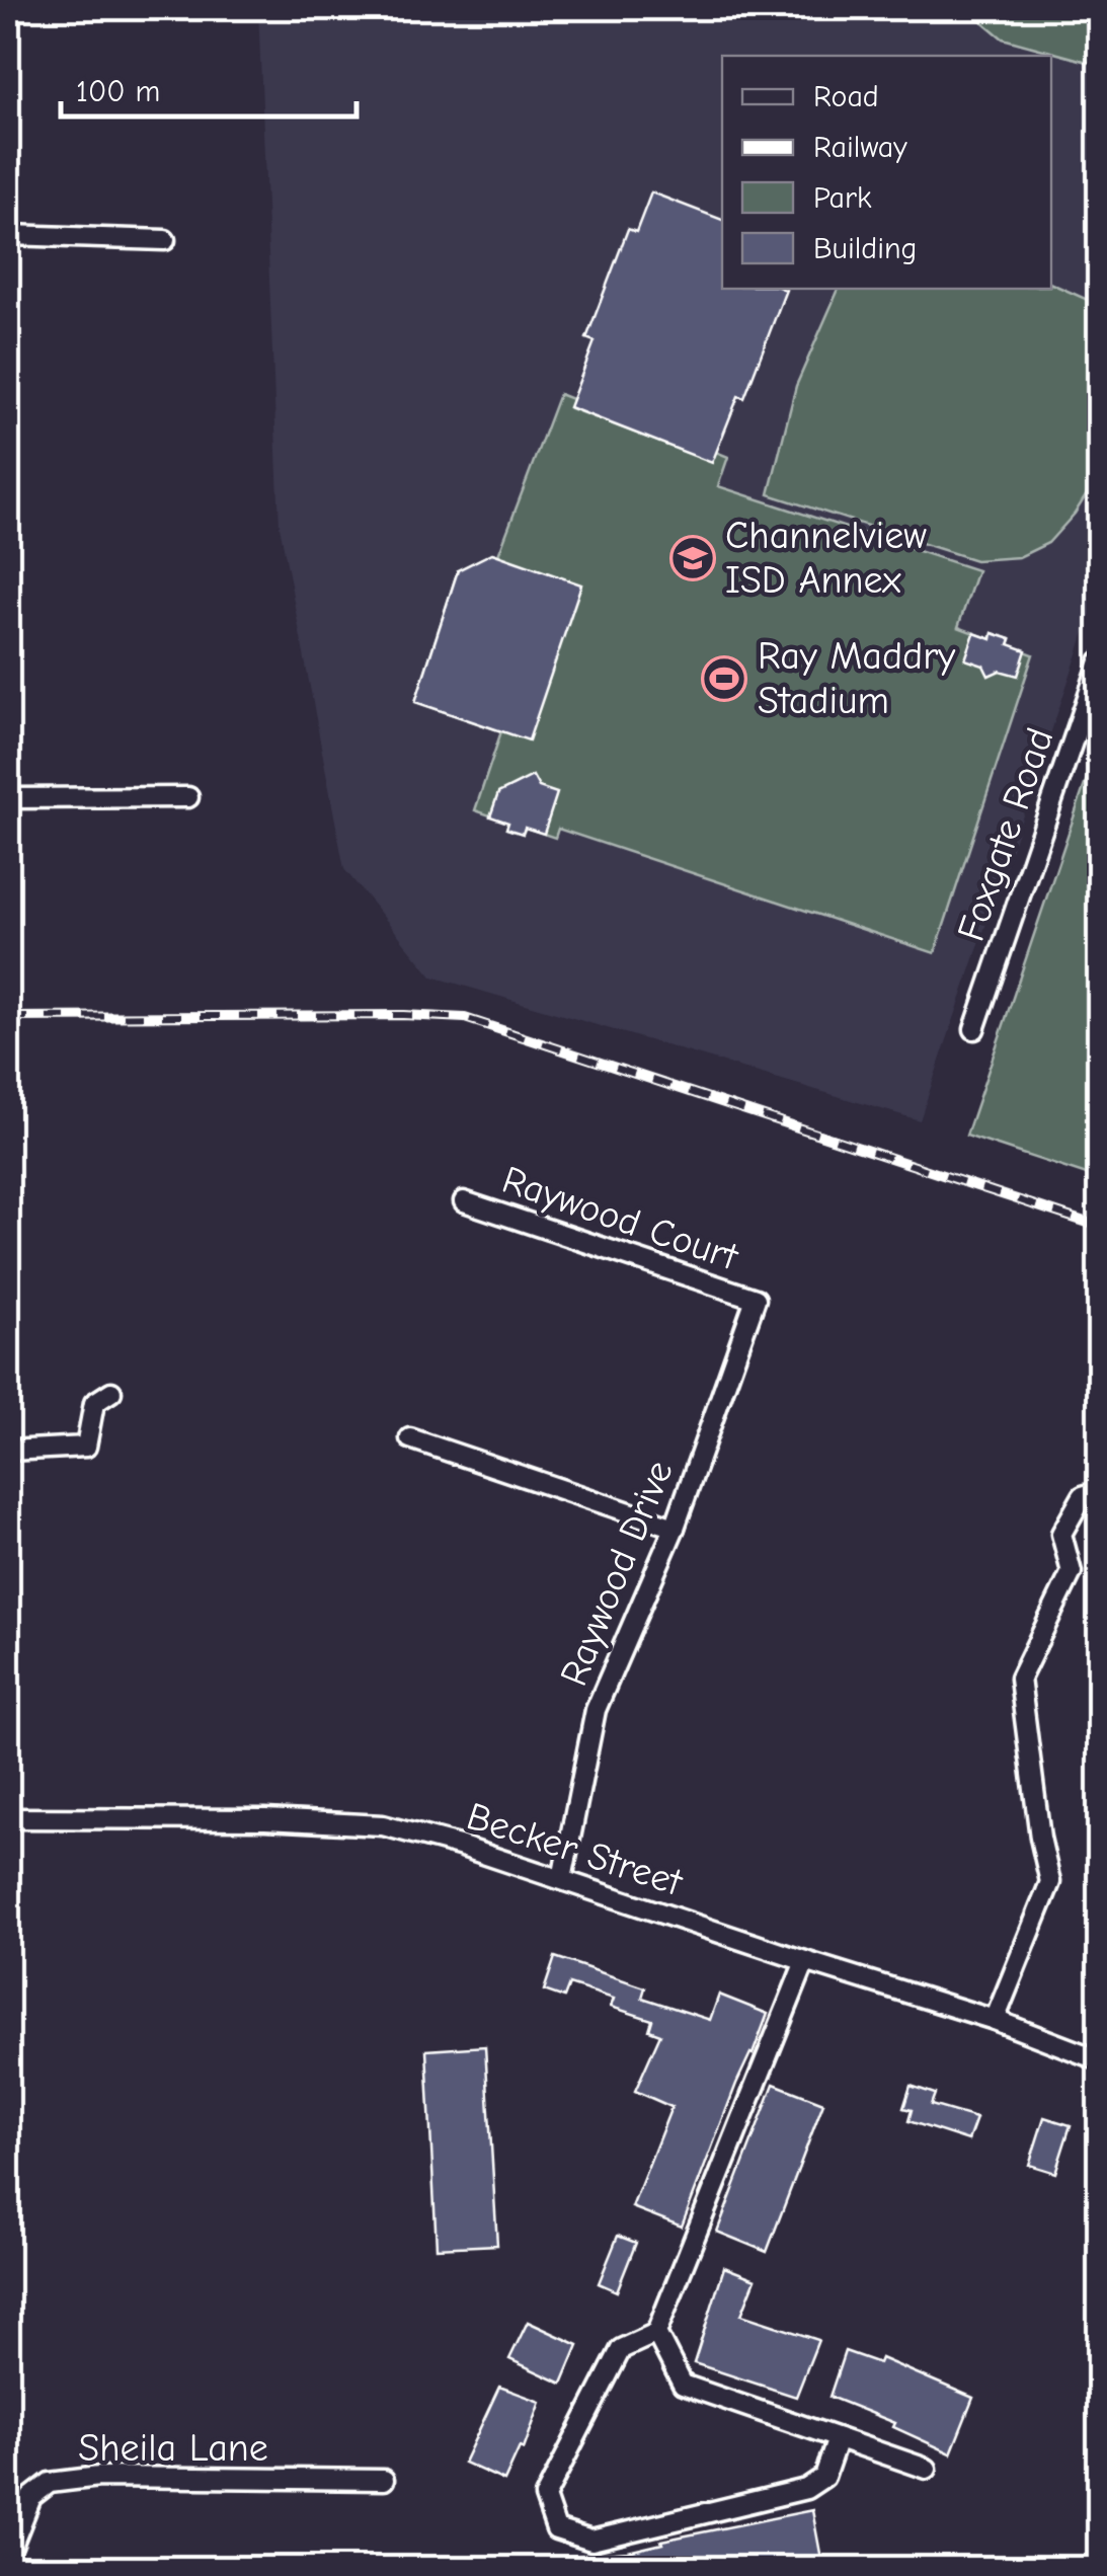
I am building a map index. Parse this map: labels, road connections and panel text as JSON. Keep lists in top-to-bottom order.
{
  "streets": {
    "street": [
      "Foxgate Road",
      "Raywood Court",
      "Raywood Drive",
      "Becker Street",
      "Sheila Lane"
    ]
  },
  "crossings": [
    ["Raywood Court", "Raywood Drive"],
    ["Raywood Drive", "Becker Street"]
  ],
  "places": {
    "school or university": ["Channelview ISD Annex"],
    "sports": ["Ray Maddry Stadium"]
  },
  "legend": [
    "Road",
    "Railway",
    "Park",
    "Building"
  ],
  "scale_bar": "100 m"
}
